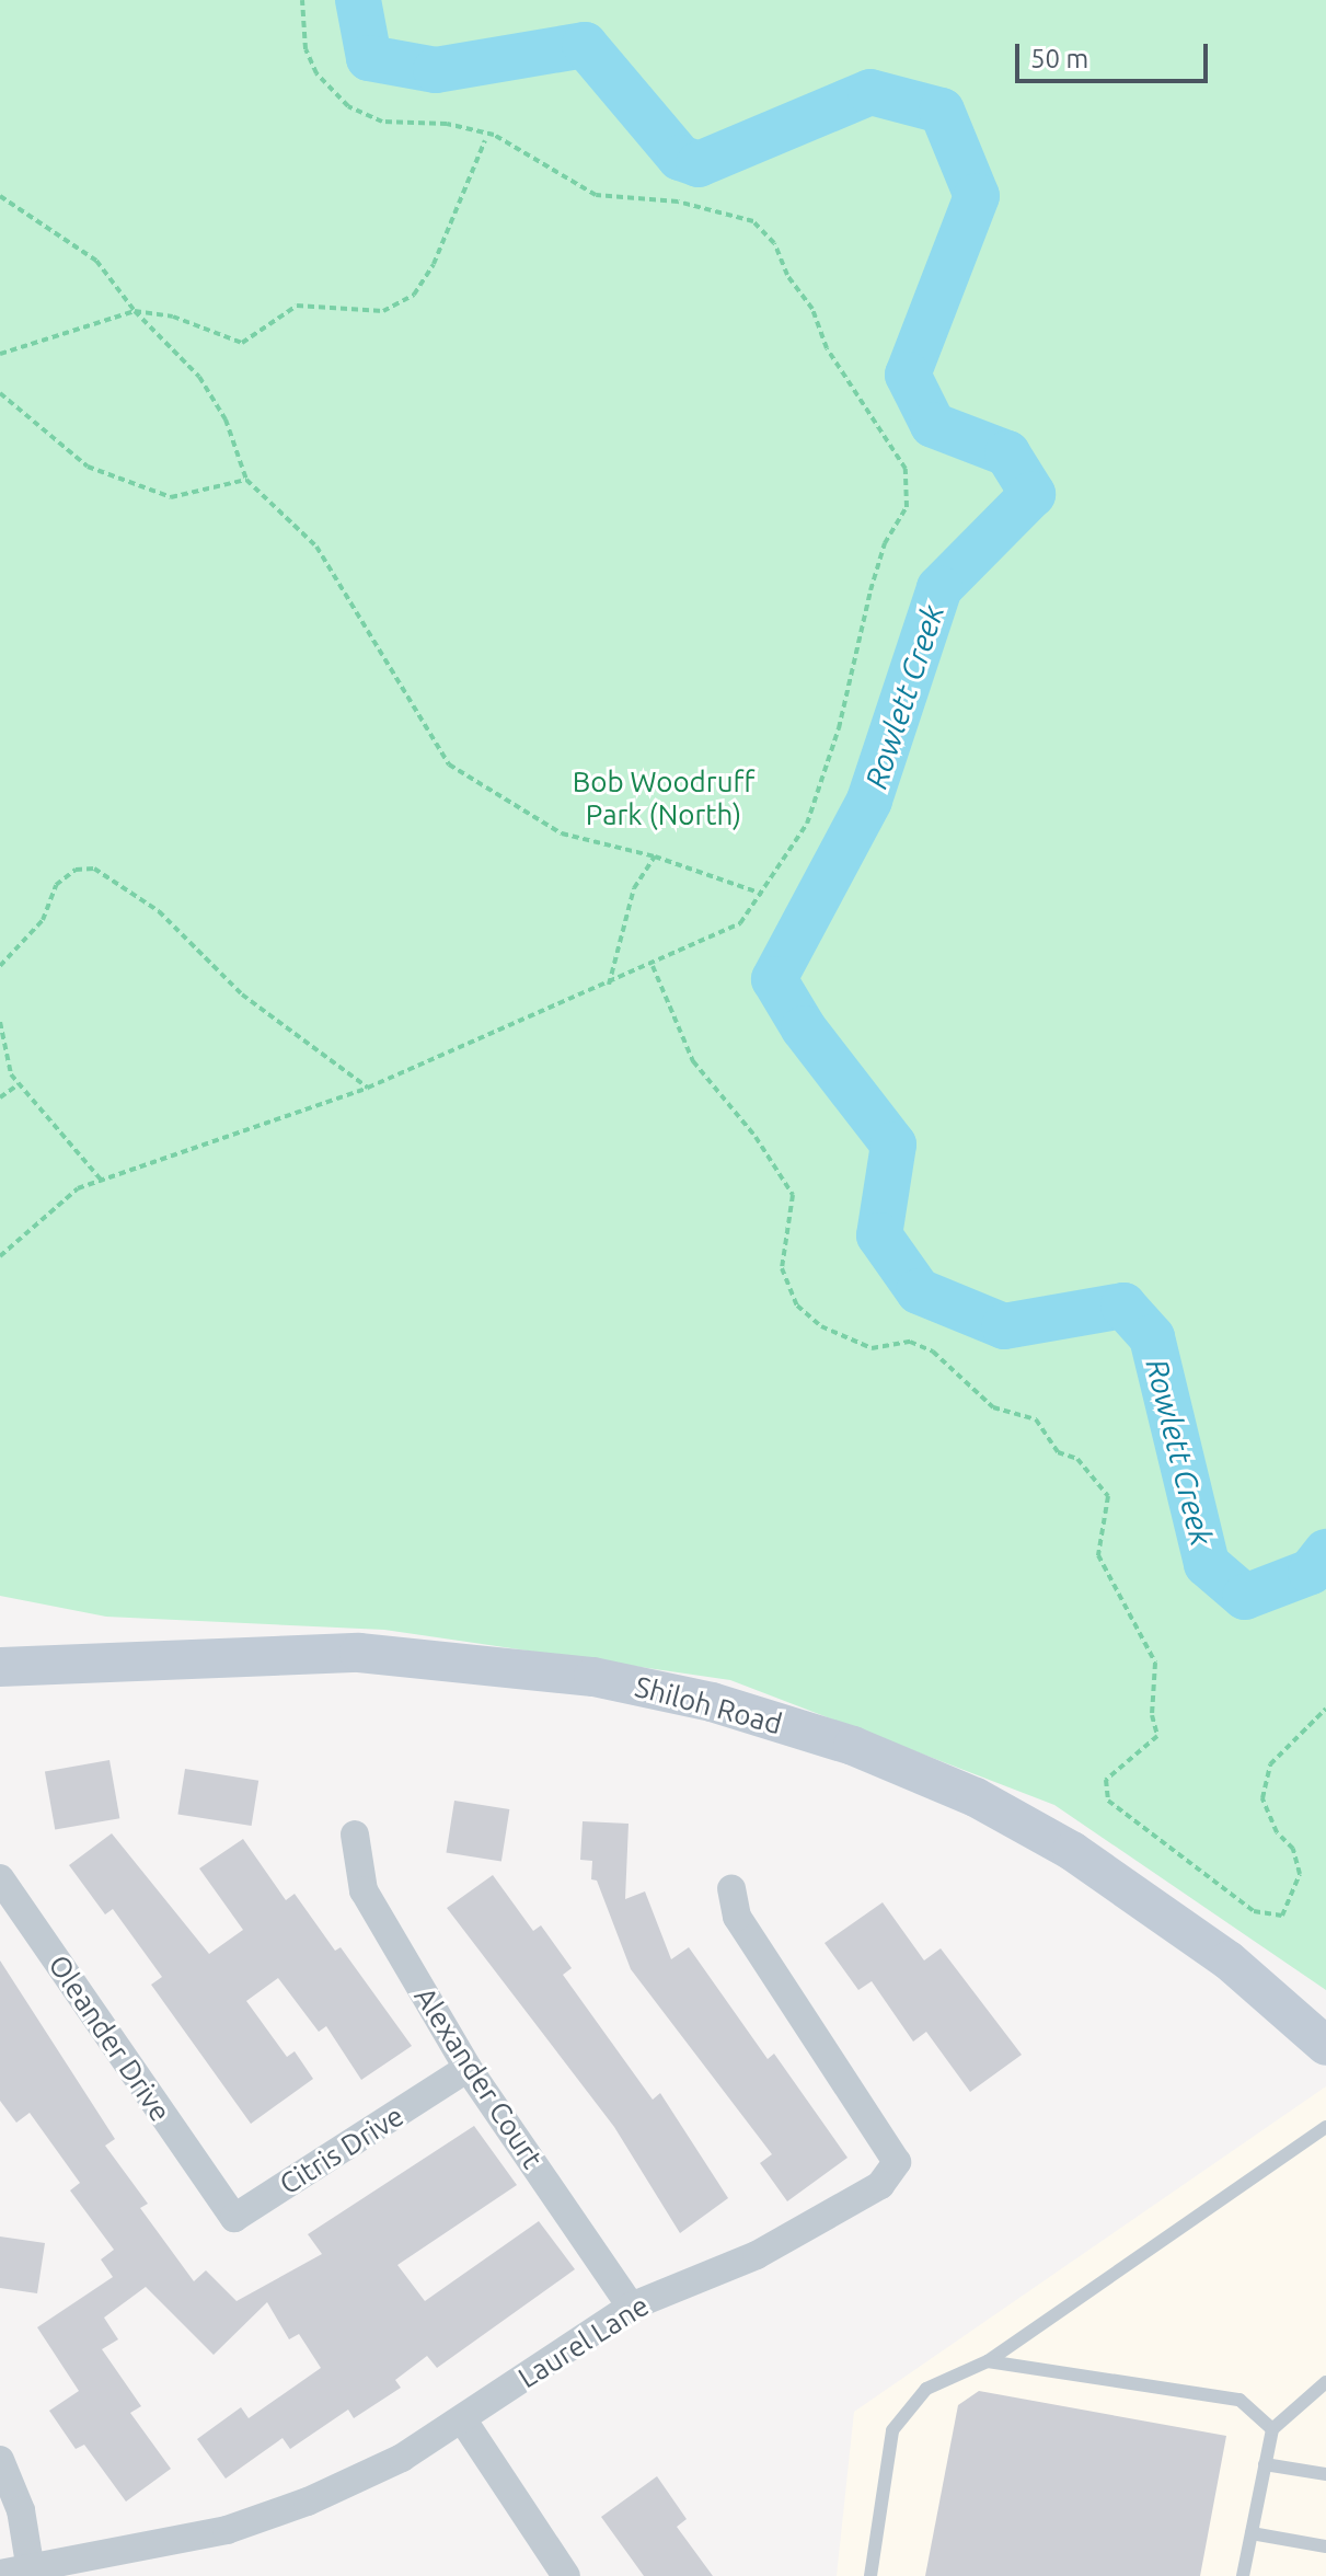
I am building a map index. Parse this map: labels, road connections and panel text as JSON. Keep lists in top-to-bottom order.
{
  "streets": {
    "main road": ["Shiloh Road"],
    "street": [
      "Oleander Drive",
      "Alexander Court",
      "Citris Drive",
      "Laurel Lane"
    ]
  },
  "crossings": [
    ["Oleander Drive", "Citris Drive"],
    ["Alexander Court", "Citris Drive"],
    ["Alexander Court", "Laurel Lane"]
  ],
  "water": ["Rowlett Creek"],
  "parks": ["Bob Woodruff Park (North)"],
  "scale_bar": "50 m"
}
